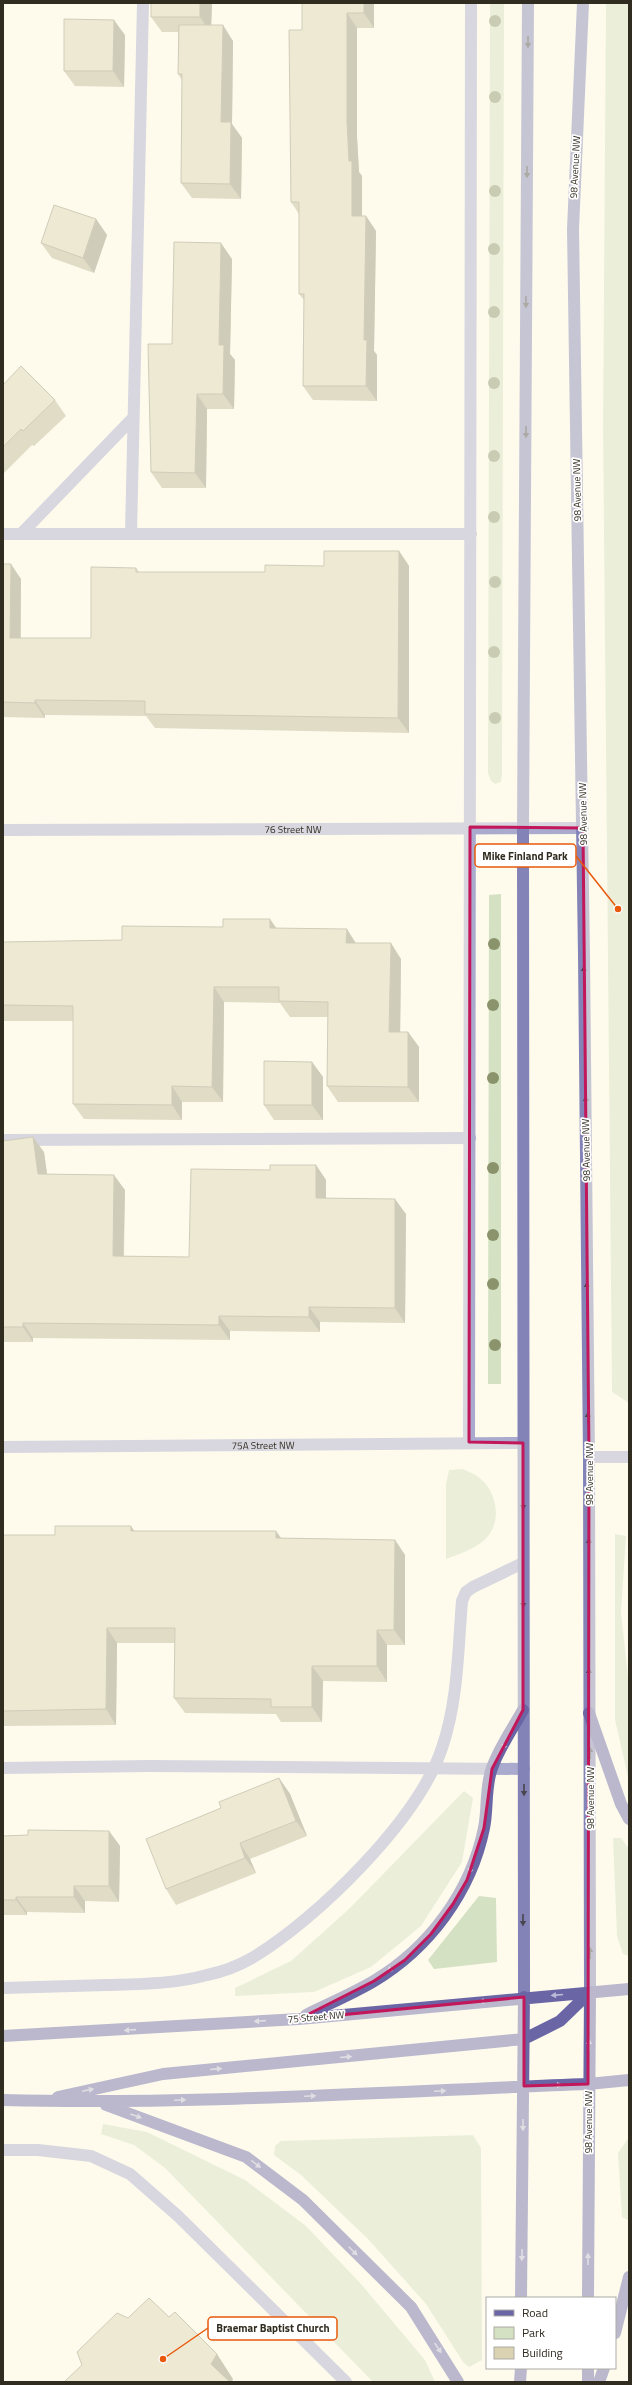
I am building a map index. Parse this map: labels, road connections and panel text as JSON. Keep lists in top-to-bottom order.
{
  "streets": {
    "main road": ["98 Avenue NW", "75 Street NW"],
    "street": ["76 Street NW", "75A Street NW"]
  },
  "crossings": [
    ["98 Avenue NW", "76 Street NW"],
    ["98 Avenue NW", "75 Street NW"]
  ],
  "places": ["Mike Finland Park", "Braemar Baptist Church"],
  "legend": ["Road", "Park", "Building"]
}
